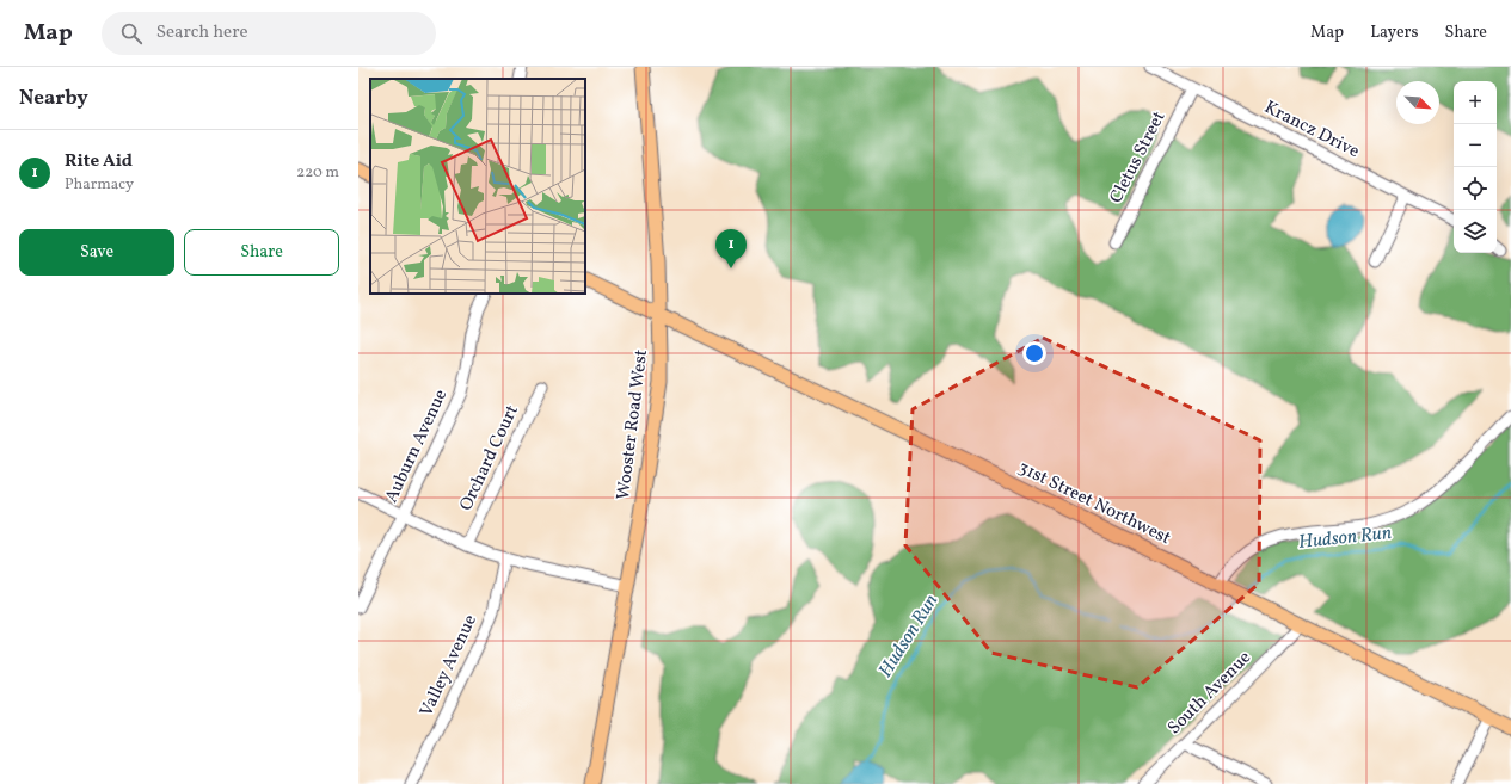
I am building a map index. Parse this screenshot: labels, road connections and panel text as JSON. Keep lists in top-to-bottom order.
{
  "streets": {
    "main road": ["Wooster Road West", "31st Street Northwest"],
    "street": [
      "Krancz Drive",
      "Cletus Street",
      "Auburn Avenue",
      "Orchard Court",
      "Valley Avenue",
      "South Avenue"
    ]
  },
  "crossings": [
    ["Krancz Drive", "Cletus Street"],
    ["Wooster Road West", "31st Street Northwest"],
    ["31st Street Northwest", "South Avenue"]
  ],
  "water": ["Hudson Run"],
  "north": "bottom right",
  "page": {
    "header": "Map",
    "search": "Search here",
    "nav": ["Map", "Layers", "Share"],
    "heading": "Nearby",
    "map_buttons": ["+", "−"],
    "list": [
      {
        "mark": "1",
        "name": "Rite Aid",
        "note": "Pharmacy",
        "value": "220 m"
      }
    ],
    "buttons": ["Save", "Share"],
    "pins": "1"
  }
}
